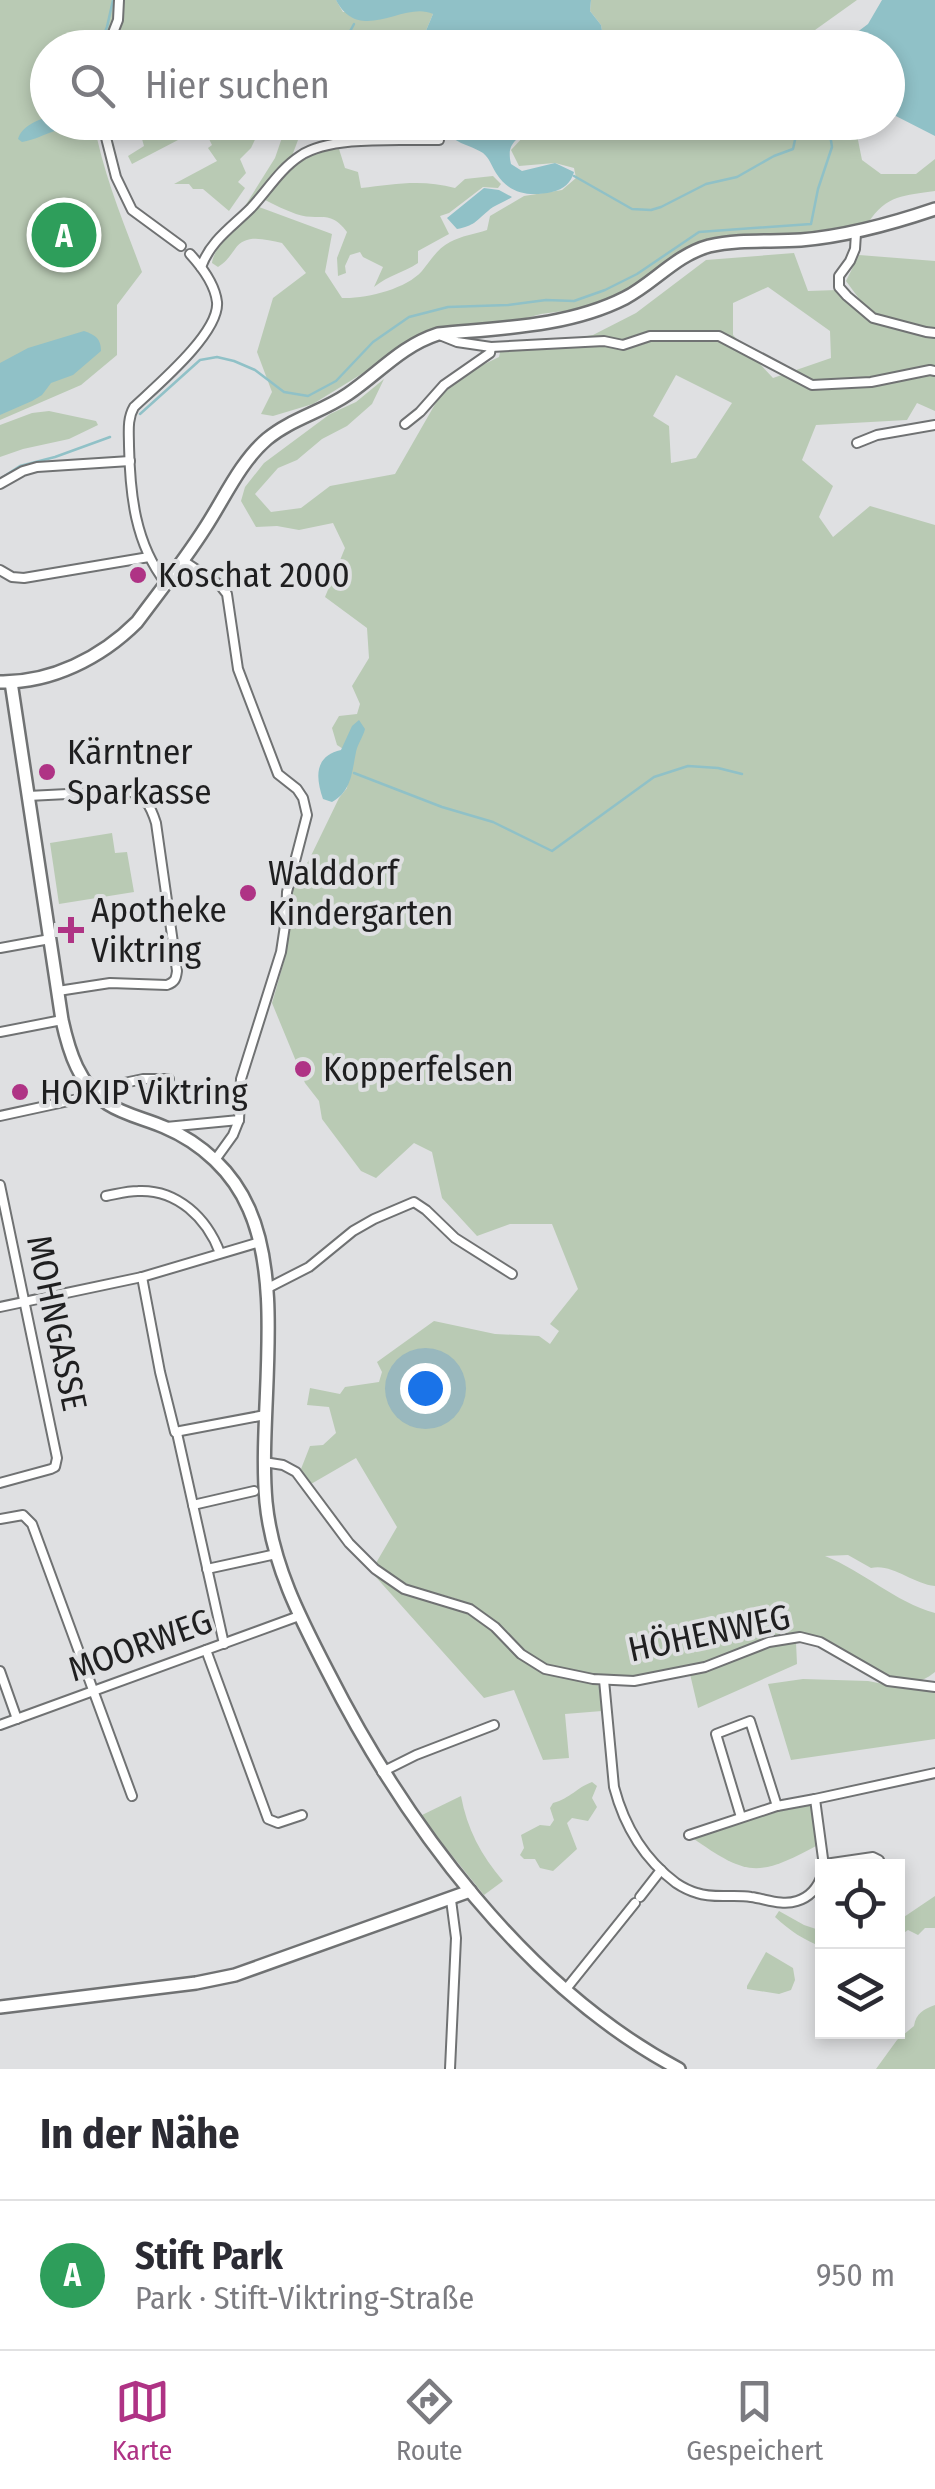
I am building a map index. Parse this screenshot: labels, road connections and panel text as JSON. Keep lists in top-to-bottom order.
{
  "streets": {
    "street": ["MOHNGASSE", "HÖHENWEG", "MOORWEG"]
  },
  "places": {
    "other": [
      "Koschat 2000",
      "Kärntner Sparkasse",
      "Walddorf Kindergarten",
      "Kopperfelsen",
      "HOKIP Viktring"
    ],
    "health": ["Apotheke Viktring"]
  },
  "page": {
    "search": "Hier suchen",
    "pins": "A",
    "heading": "In der Nähe",
    "list": [
      {
        "mark": "A",
        "name": "Stift Park",
        "note": "Park · Stift-Viktring-Straße",
        "value": "950 m"
      }
    ],
    "nav": ["Karte", "Route", "Gespeichert"]
  }
}
